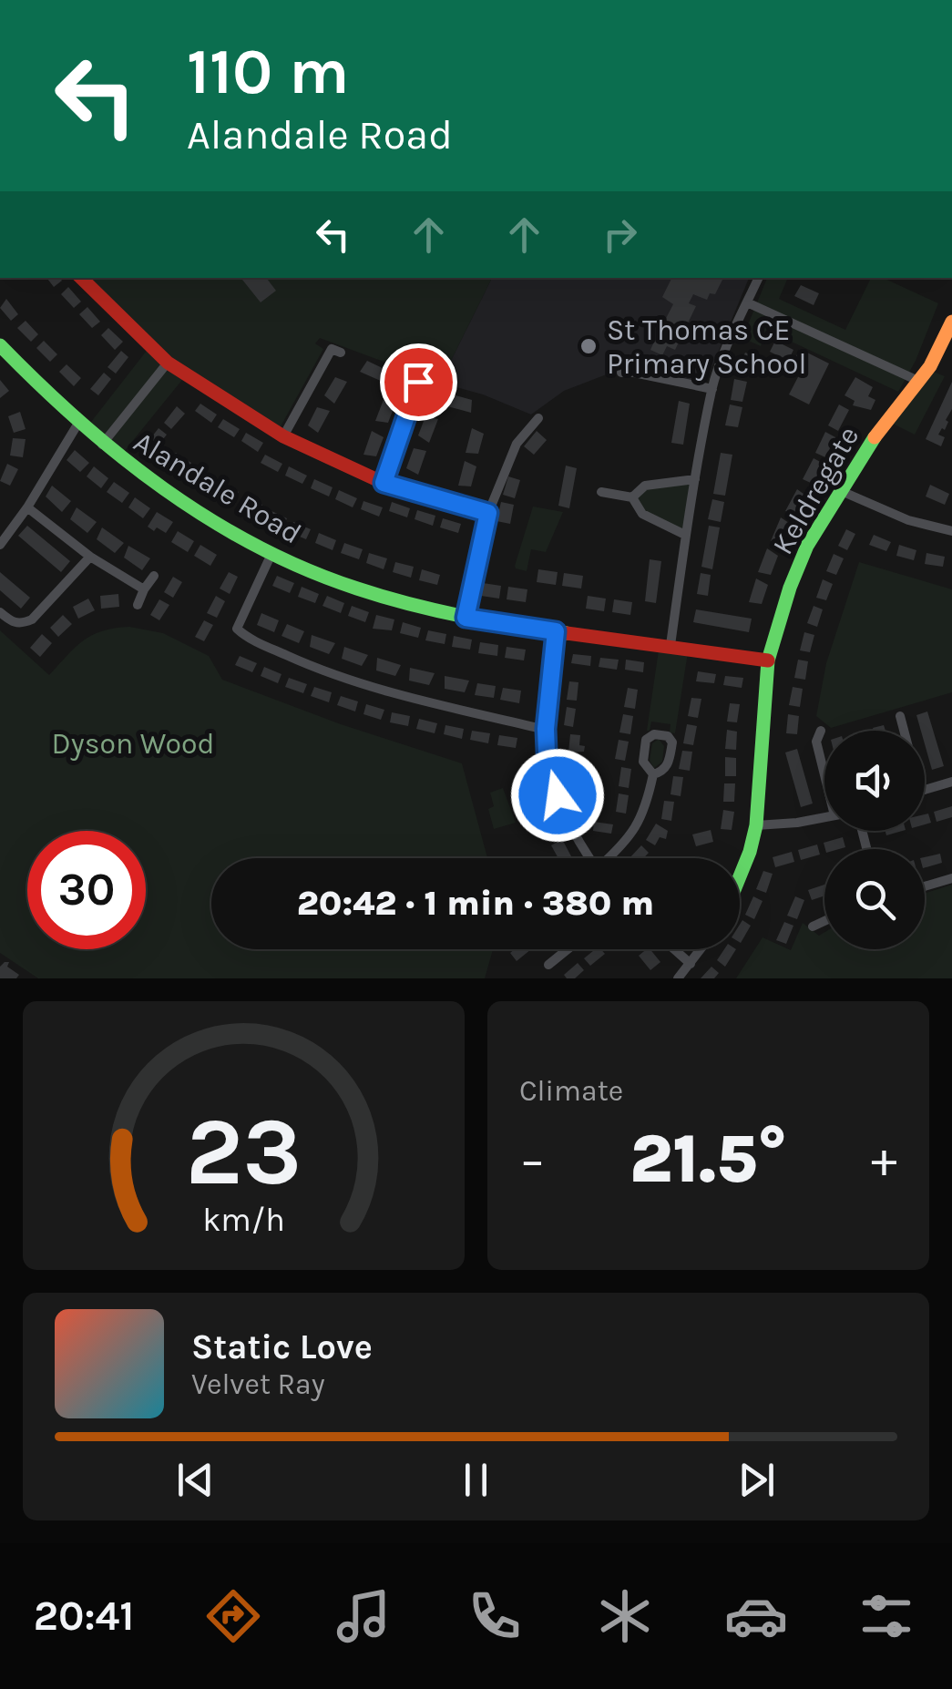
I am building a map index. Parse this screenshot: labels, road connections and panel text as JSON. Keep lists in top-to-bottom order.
{
  "streets": {
    "street": ["Alandale Road", "Keldregate"]
  },
  "crossings": [
    ["Alandale Road", "Keldregate"]
  ],
  "parks": ["Dyson Wood"],
  "places": ["St Thomas CE Primary School"],
  "page": {
    "turn": ["110 m", "Alandale Road"],
    "limit": "30",
    "trip": "20:42 · 1 min · 380 m",
    "tile": "Climate",
    "heat": ["−", "21.5°", "+"],
    "song": ["Static Love", "Velvet Ray"],
    "tabs": "20:41",
    "gauge": ["23", "km/h"]
  }
}
